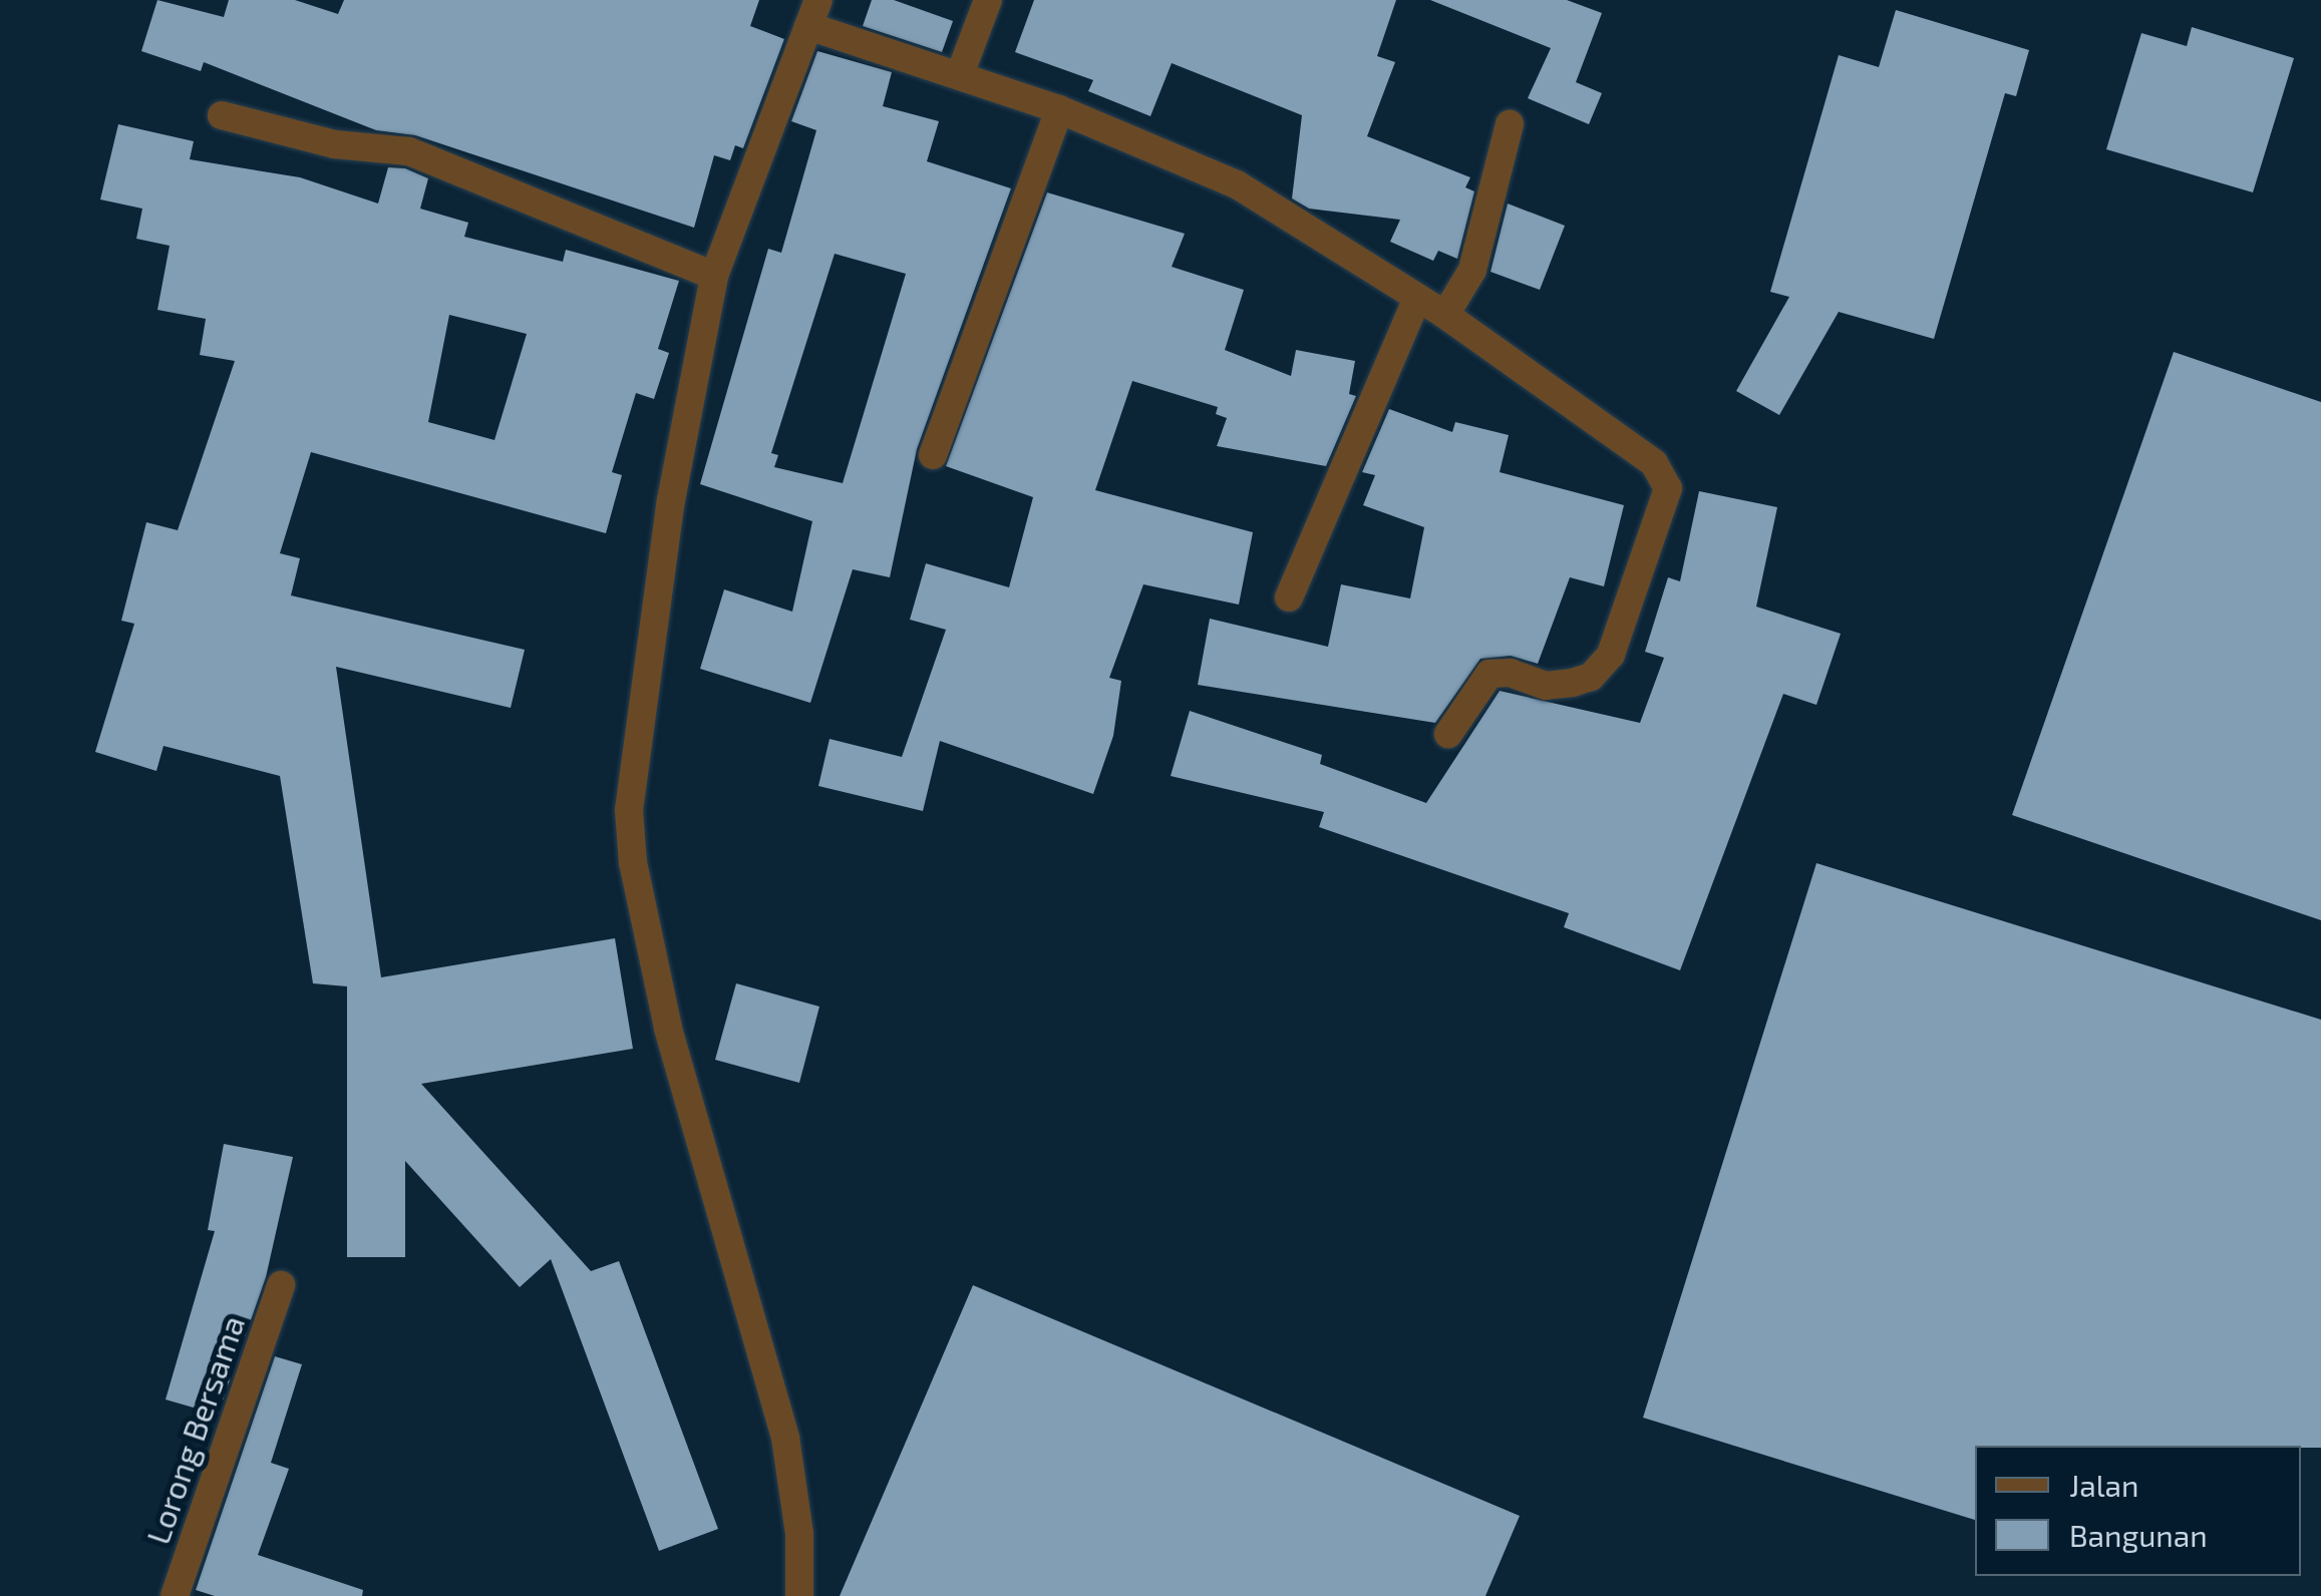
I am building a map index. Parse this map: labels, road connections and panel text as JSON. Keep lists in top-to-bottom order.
{
  "streets": {
    "street": ["Lorong Bersama"]
  },
  "legend": ["Jalan", "Bangunan"]
}
